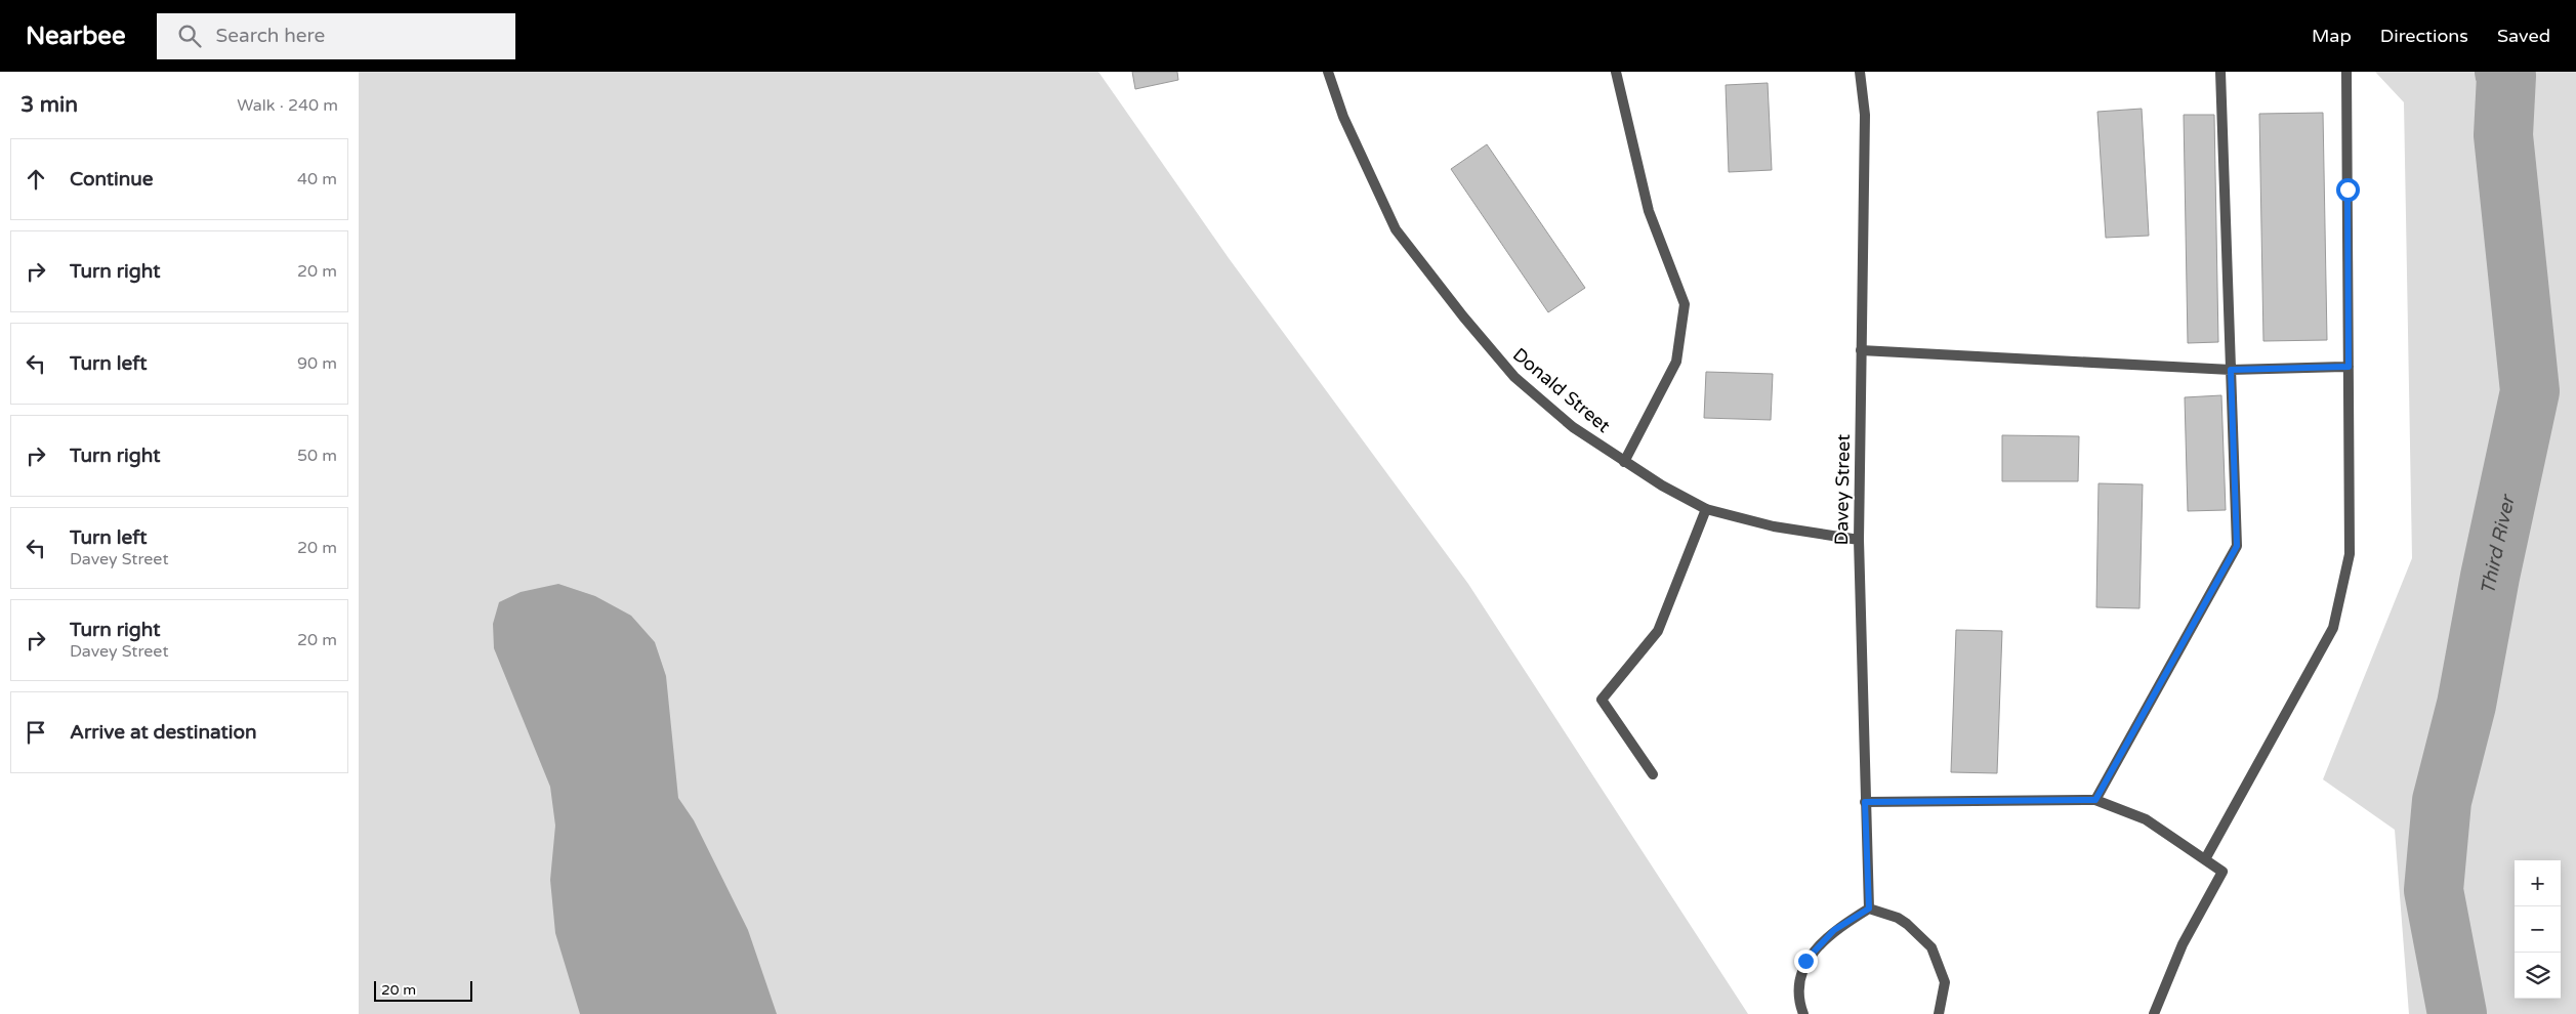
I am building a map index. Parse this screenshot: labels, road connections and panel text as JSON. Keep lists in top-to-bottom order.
{
  "streets": {
    "street": ["Donald Street", "Davey Street"]
  },
  "crossings": [
    ["Donald Street", "Davey Street"]
  ],
  "water": ["Third River"],
  "scale_bar": "20 m",
  "page": {
    "header": "Nearbee",
    "search": "Search here",
    "nav": ["Map", "Directions", "Saved"],
    "heading": ["3 min", "Walk · 240 m"],
    "list": [
      ["Continue", "40 m"],
      ["Turn right", "20 m"],
      ["Turn left", "90 m"],
      ["Turn right", "50 m"],
      ["Turn left", "Davey Street", "20 m"],
      ["Turn right", "Davey Street", "20 m"],
      "Arrive at destination"
    ],
    "map_buttons": ["+", "−"],
    "scale": "20 m"
  }
}
